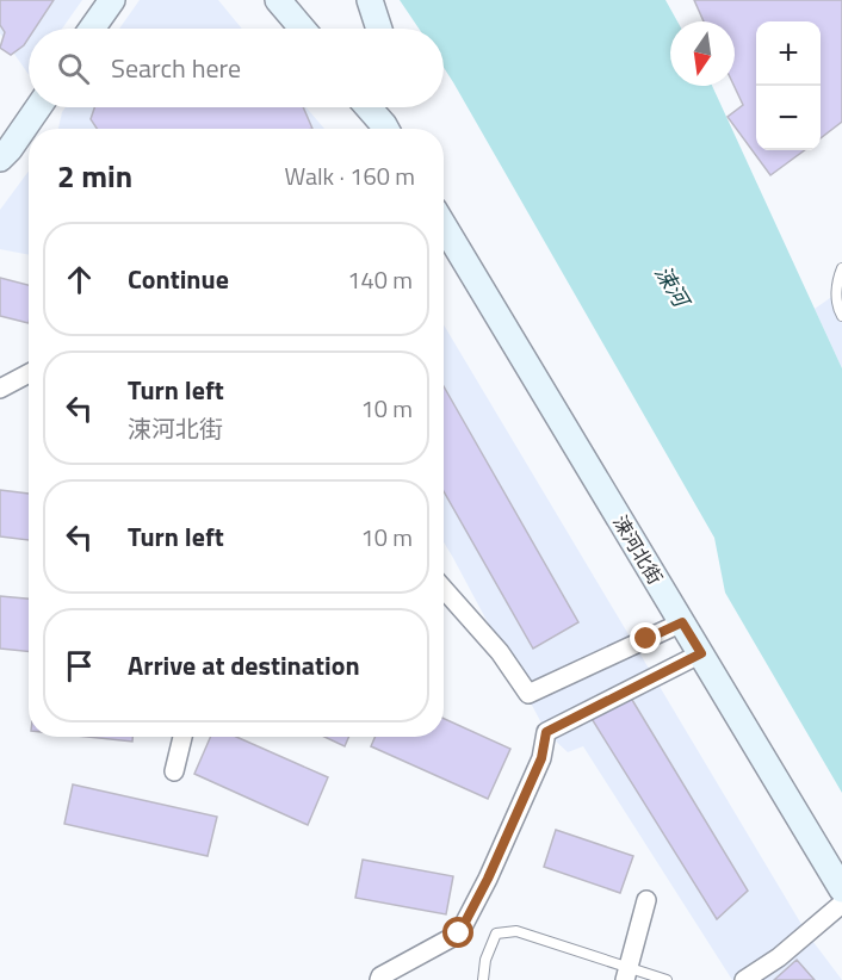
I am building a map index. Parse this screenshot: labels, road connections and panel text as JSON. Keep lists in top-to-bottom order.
{
  "streets": {
    "main road": ["涑河北街"]
  },
  "water": ["涑河"],
  "north": "bottom",
  "page": {
    "map_buttons": ["+", "−"],
    "search": "Search here",
    "heading": ["2 min", "Walk · 160 m"],
    "list": [
      ["Continue", "140 m"],
      ["Turn left", "涑河北街", "10 m"],
      ["Turn left", "10 m"],
      "Arrive at destination"
    ]
  }
}
